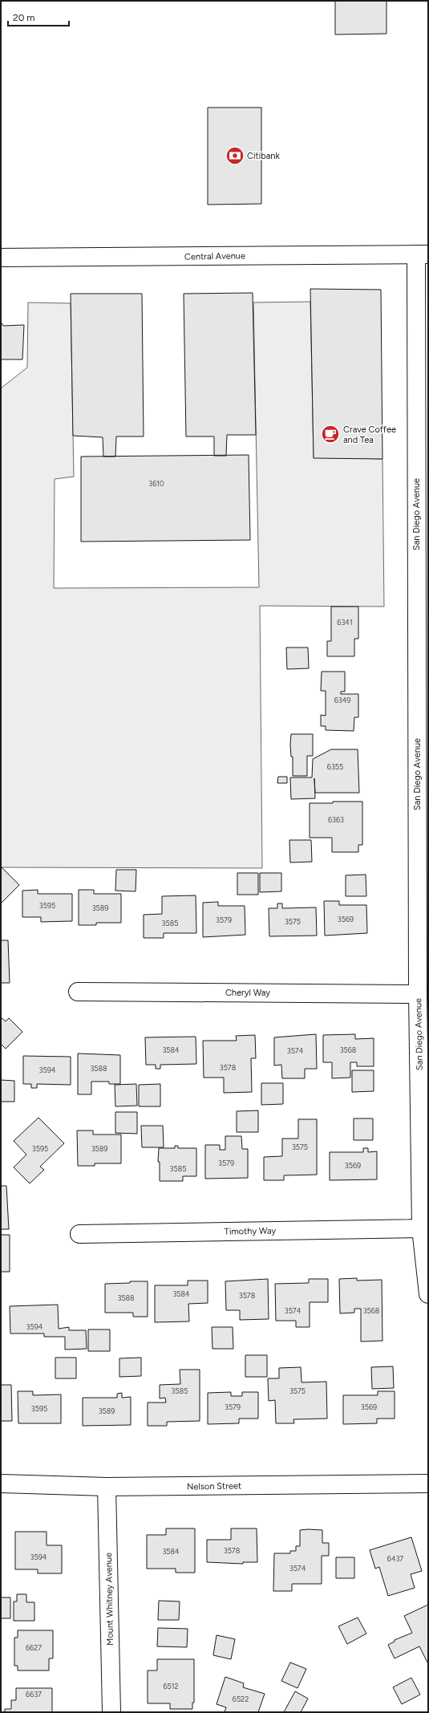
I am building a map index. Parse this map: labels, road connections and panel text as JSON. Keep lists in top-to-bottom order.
{
  "streets": {
    "street": [
      "Central Avenue",
      "San Diego Avenue",
      "Cheryl Way",
      "Timothy Way",
      "Nelson Street",
      "Mount Whitney Avenue"
    ]
  },
  "crossings": [
    ["Central Avenue", "San Diego Avenue"],
    ["San Diego Avenue", "Cheryl Way"],
    ["San Diego Avenue", "Timothy Way"],
    ["Nelson Street", "Mount Whitney Avenue"]
  ],
  "places": {
    "bank": ["Citibank"],
    "cafe": ["Crave Coffee and Tea"]
  },
  "house_numbers": [
    "3610",
    "6341",
    "6349",
    "6355",
    "6363",
    "3595",
    "3589",
    "3569",
    "3579",
    "3575",
    "3585",
    "3584",
    "3568",
    "3574",
    "3578",
    "3588",
    "3594",
    "3575",
    "3595",
    "3589",
    "3579",
    "3569",
    "3585",
    "3584",
    "3578",
    "3588",
    "3574",
    "3568",
    "3594",
    "3585",
    "3575",
    "3579",
    "3569",
    "3595",
    "3589",
    "3578",
    "3584",
    "3594",
    "6437",
    "3574",
    "6627",
    "6512",
    "6637",
    "6522"
  ],
  "scale_bar": "20 m"
}
